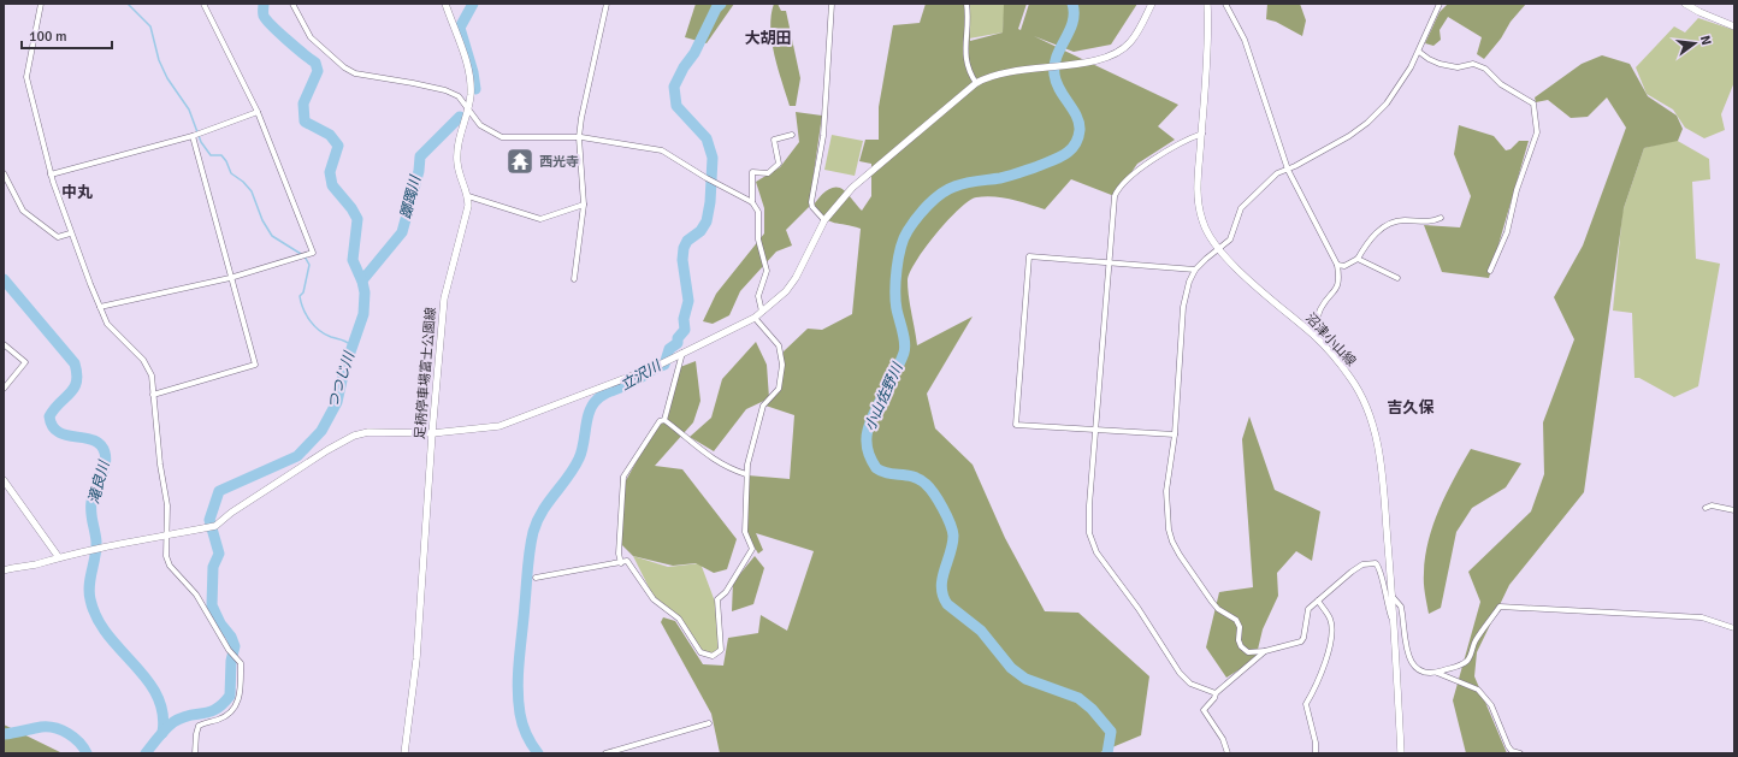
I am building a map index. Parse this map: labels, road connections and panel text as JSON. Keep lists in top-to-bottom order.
{
  "streets": {
    "main road": ["沼津小山線", "足柄停車場富士公園線"]
  },
  "districts": ["大胡田", "中丸", "吉久保"],
  "water": [
    "躑躅川",
    "立沢川",
    "つつじ川",
    "小山佐野川",
    "滝良川"
  ],
  "places": {
    "temple": ["西光寺"]
  },
  "scale_bar": "100 m",
  "north": "right"
}
